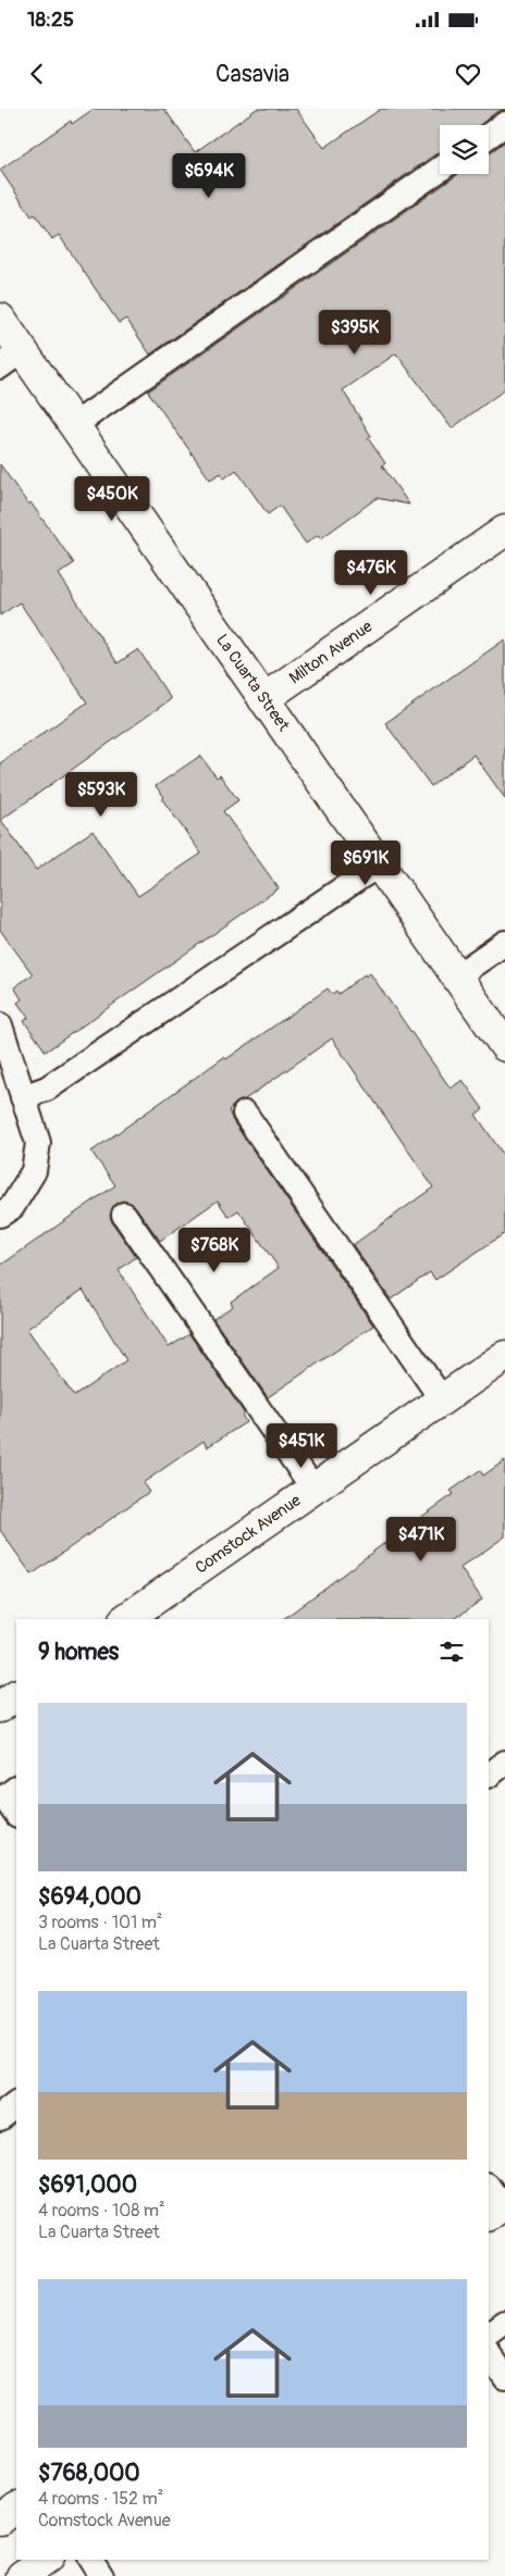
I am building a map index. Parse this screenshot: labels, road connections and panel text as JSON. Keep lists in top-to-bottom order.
{
  "streets": {
    "street": ["Milton Avenue", "La Cuarta Street", "Comstock Avenue"]
  },
  "crossings": [
    ["Milton Avenue", "La Cuarta Street"]
  ],
  "page": {
    "status": "18:25",
    "header": "Casavia",
    "price": [
      "$694K",
      "$395K",
      "$450K",
      "$476K",
      "$593K",
      "$691K",
      "$768K",
      "$451K",
      "$471K"
    ],
    "heading": "9 homes",
    "list": [
      {
        "name": "$694,000",
        "note": "3 rooms · 101 m² · La Cuarta Street"
      },
      {
        "name": "$691,000",
        "note": "4 rooms · 108 m² · La Cuarta Street"
      },
      {
        "name": "$768,000",
        "note": "4 rooms · 152 m² · Comstock Avenue"
      }
    ]
  }
}
